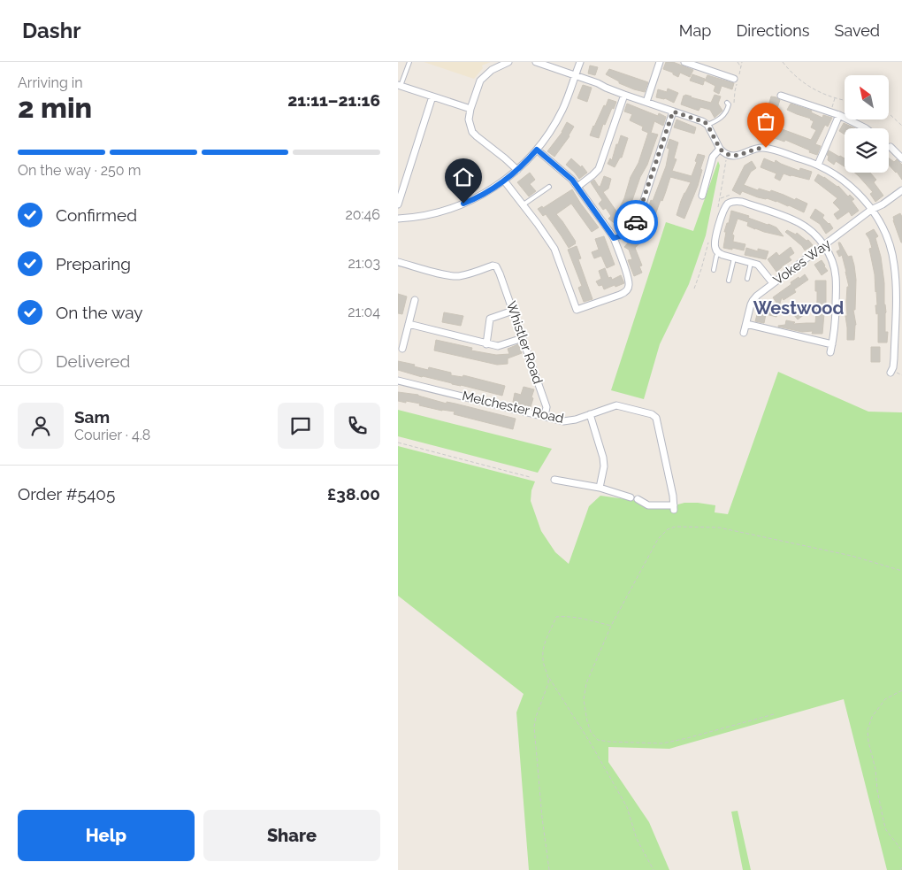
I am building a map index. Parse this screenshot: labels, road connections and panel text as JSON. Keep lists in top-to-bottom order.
{
  "streets": {
    "street": ["Vokes Way", "Whistler Road", "Melchester Road"]
  },
  "crossings": [
    ["Whistler Road", "Melchester Road"]
  ],
  "districts": ["Westwood"],
  "north": "top left",
  "page": {
    "header": "Dashr",
    "nav": ["Map", "Directions", "Saved"],
    "heading": ["2 min", "Arriving in", "21:11–21:16"],
    "panel": [
      "Sam",
      "Courier · 4.8",
      "Order #5405",
      "£38.00"
    ],
    "bar": "On the way · 250 m",
    "list": [
      ["Confirmed", "20:46"],
      ["Preparing", "21:03"],
      ["On the way", "21:04"],
      "Delivered"
    ],
    "buttons": ["Help", "Share"]
  }
}
